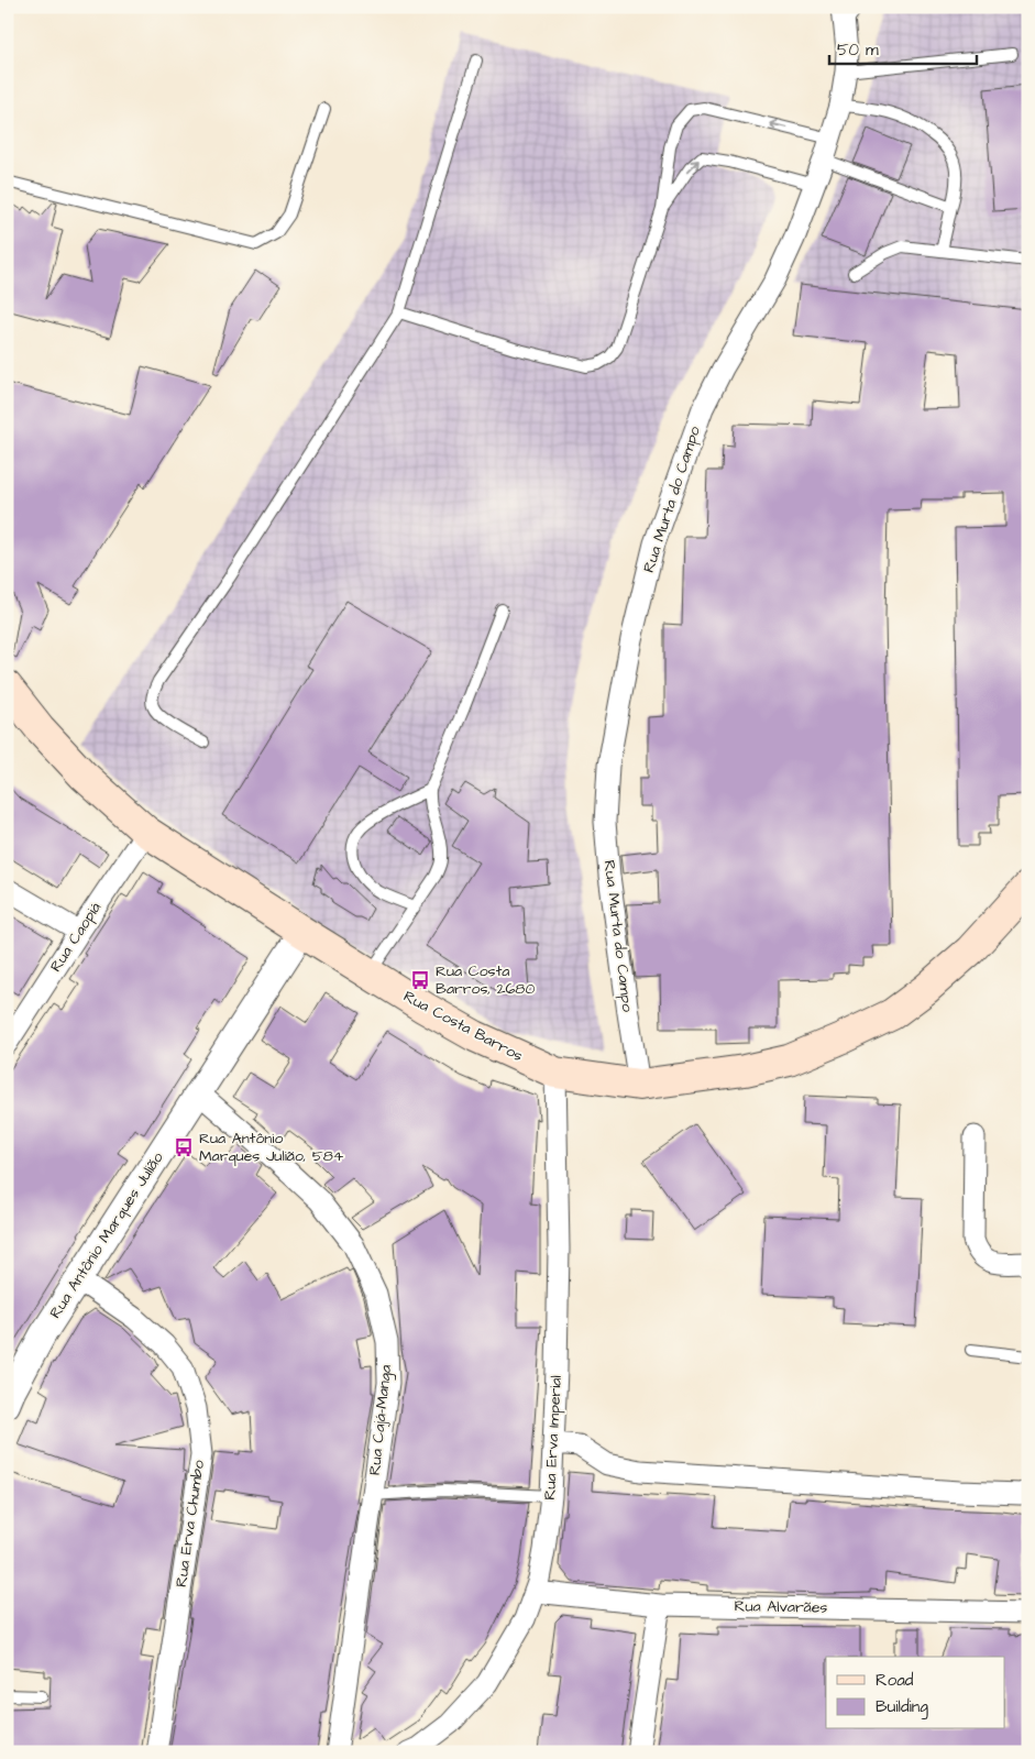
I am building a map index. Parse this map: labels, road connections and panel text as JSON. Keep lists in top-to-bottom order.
{
  "streets": {
    "main road": ["Rua Costa Barros"],
    "street": [
      "Rua Murta do Campo",
      "Rua Caopiá",
      "Rua Antônio Marques Julião",
      "Rua Cajá-Manga",
      "Rua Erva Imperial",
      "Rua Erva Chumbo",
      "Rua Alvarães"
    ]
  },
  "crossings": [
    ["Rua Murta do Campo", "Rua Costa Barros"],
    ["Rua Caopiá", "Rua Costa Barros"],
    ["Rua Costa Barros", "Rua Antônio Marques Julião"],
    ["Rua Costa Barros", "Rua Erva Imperial"],
    ["Rua Antônio Marques Julião", "Rua Cajá-Manga"],
    ["Rua Antônio Marques Julião", "Rua Erva Chumbo"],
    ["Rua Erva Imperial", "Rua Alvarães"]
  ],
  "places": {
    "bus stop": ["Rua Costa Barros, 2680", "Rua Antônio Marques Julião, 584"]
  },
  "legend": ["Road", "Building"],
  "scale_bar": "50 m"
}
